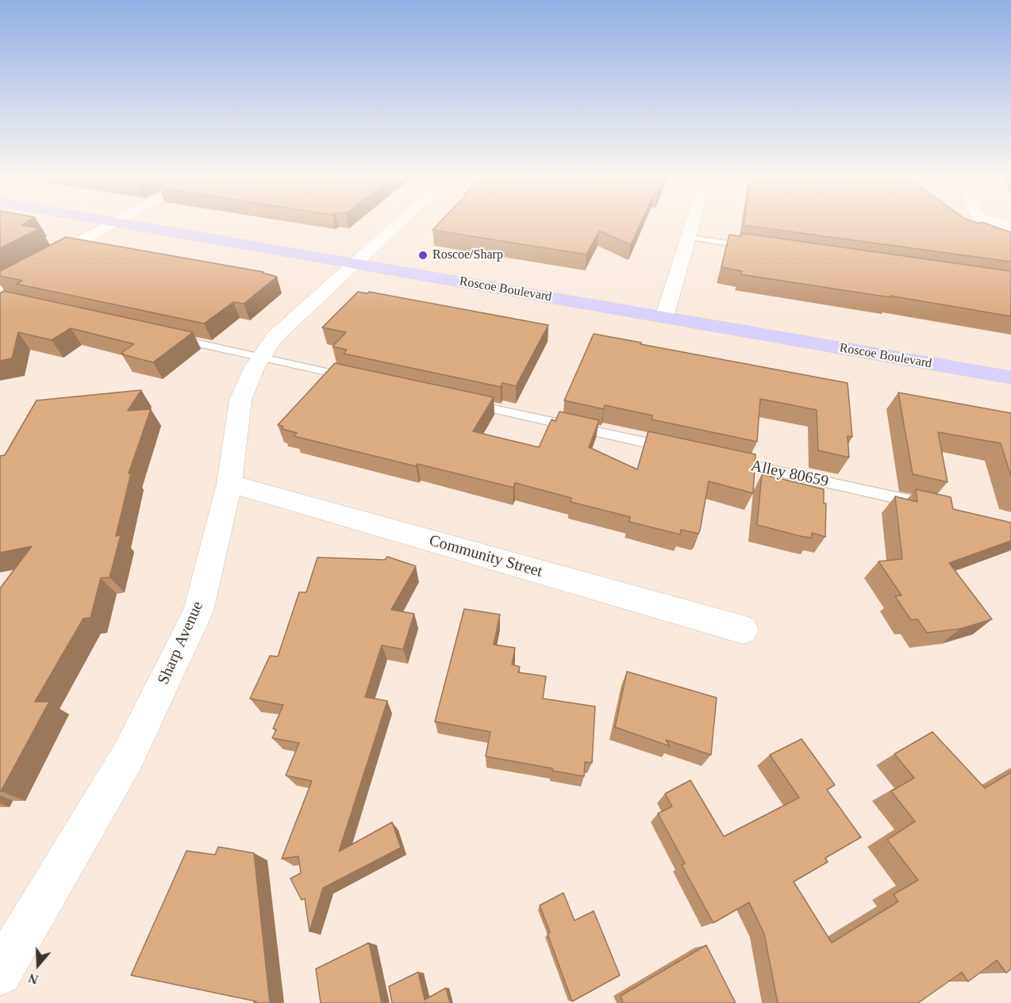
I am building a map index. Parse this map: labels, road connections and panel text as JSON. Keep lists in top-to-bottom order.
{
  "streets": {
    "main road": ["Roscoe Boulevard"],
    "street": ["Community Street", "Sharp Avenue"],
    "lane": ["Alley 80659"]
  },
  "crossings": [
    ["Roscoe Boulevard", "Sharp Avenue"],
    ["Community Street", "Sharp Avenue"]
  ],
  "places": ["Roscoe/Sharp"],
  "north": "bottom"
}
